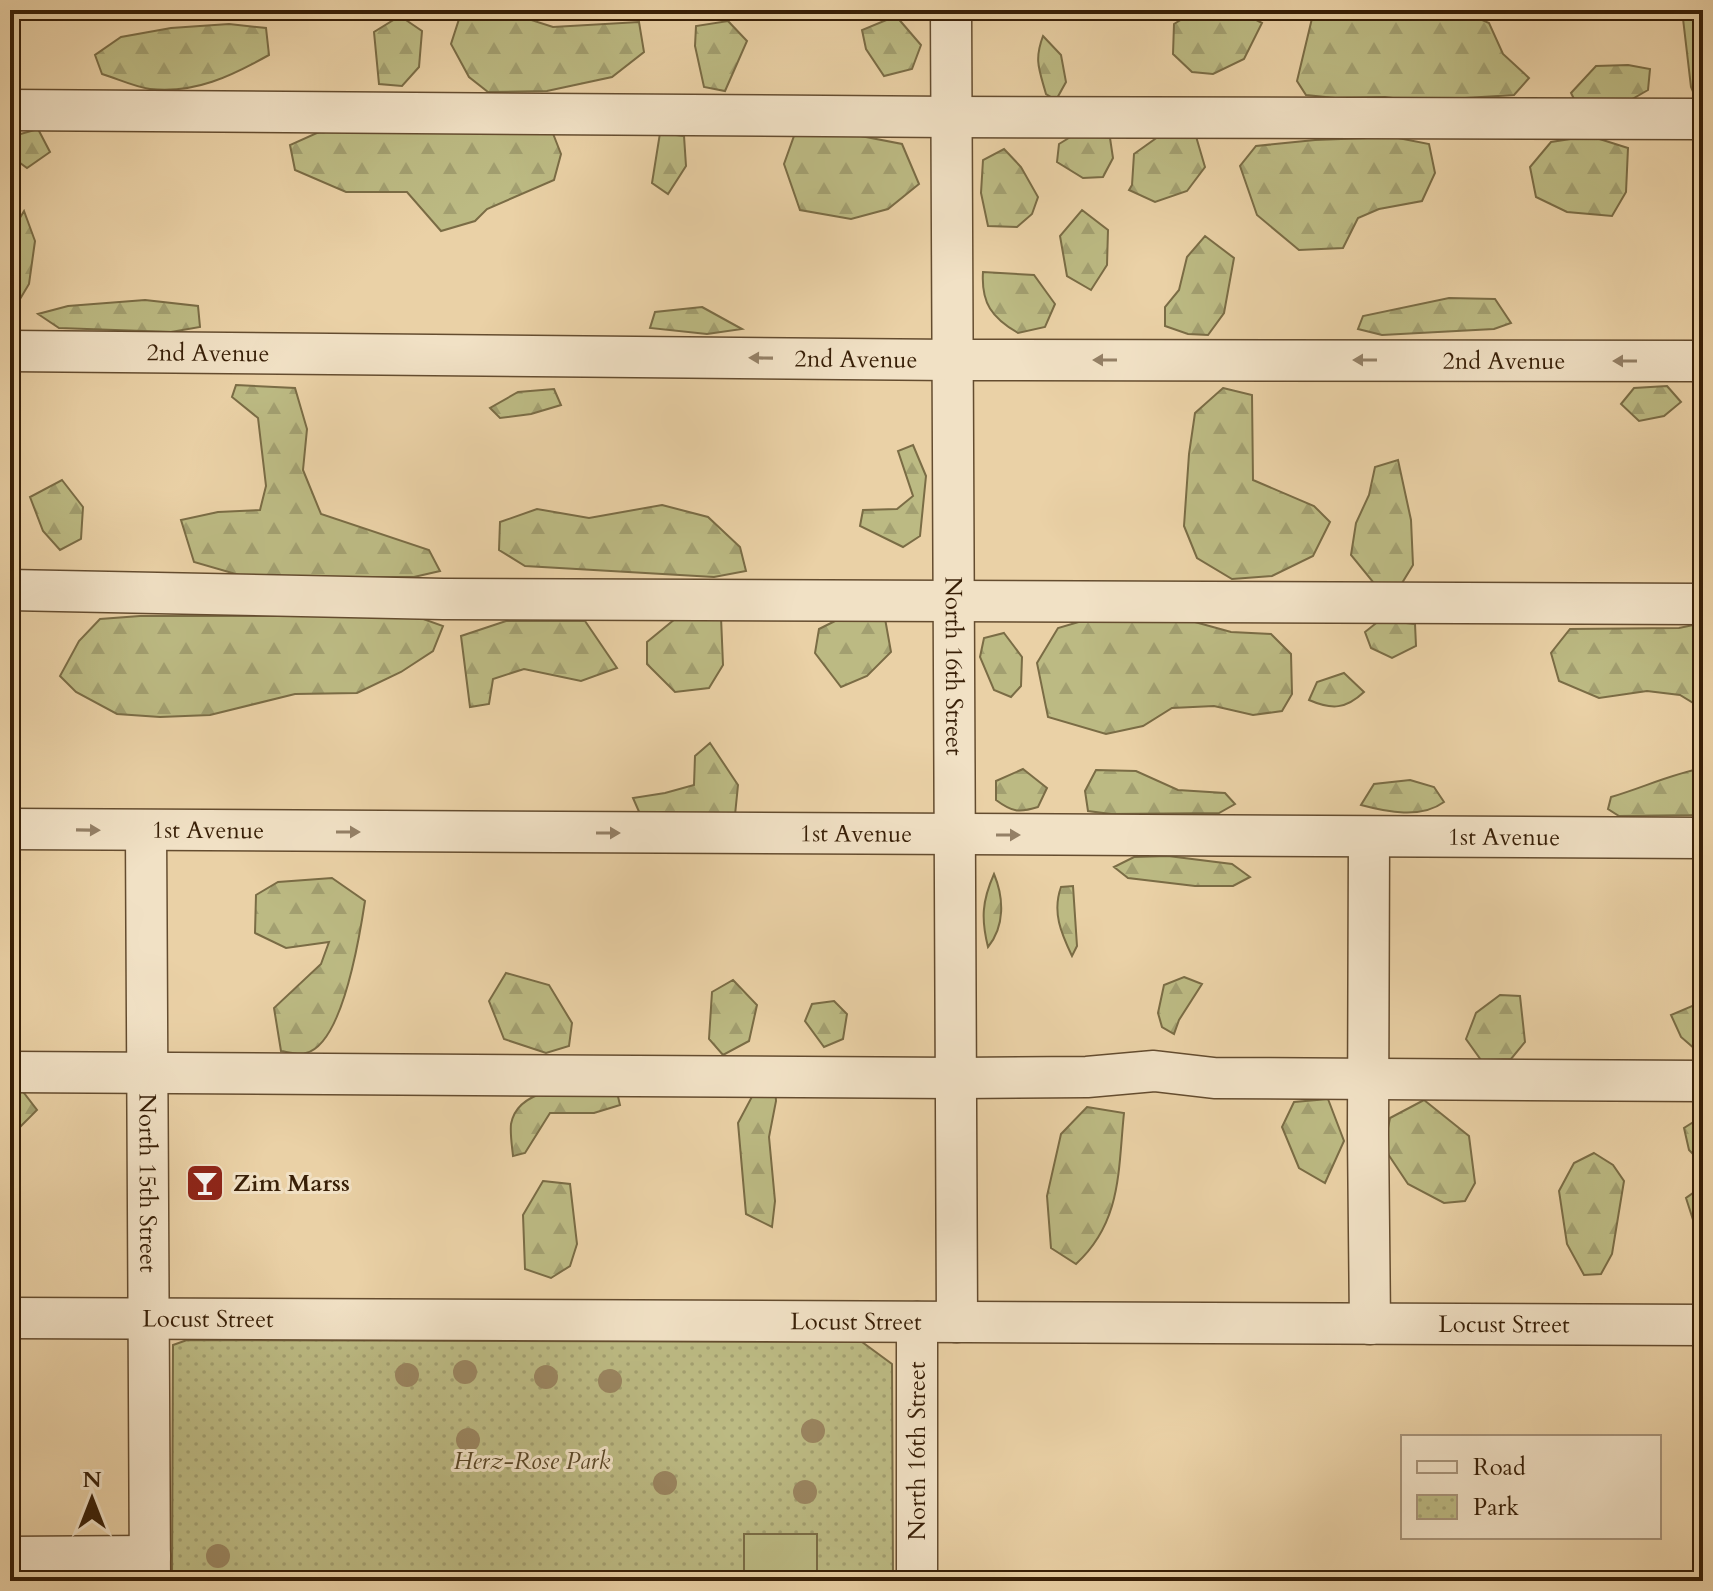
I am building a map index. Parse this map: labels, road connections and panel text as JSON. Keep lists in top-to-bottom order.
{
  "streets": {
    "street": [
      "2nd Avenue",
      "North 16th Street",
      "1st Avenue",
      "North 15th Street",
      "Locust Street"
    ]
  },
  "crossings": [
    ["2nd Avenue", "North 16th Street"],
    ["North 16th Street", "1st Avenue"],
    ["North 16th Street", "Locust Street"],
    ["1st Avenue", "North 15th Street"],
    ["North 15th Street", "Locust Street"]
  ],
  "parks": ["Herz-Rose Park"],
  "places": {
    "bar": ["Zim Marss"]
  },
  "legend": ["Road", "Park"],
  "north": "top"
}
